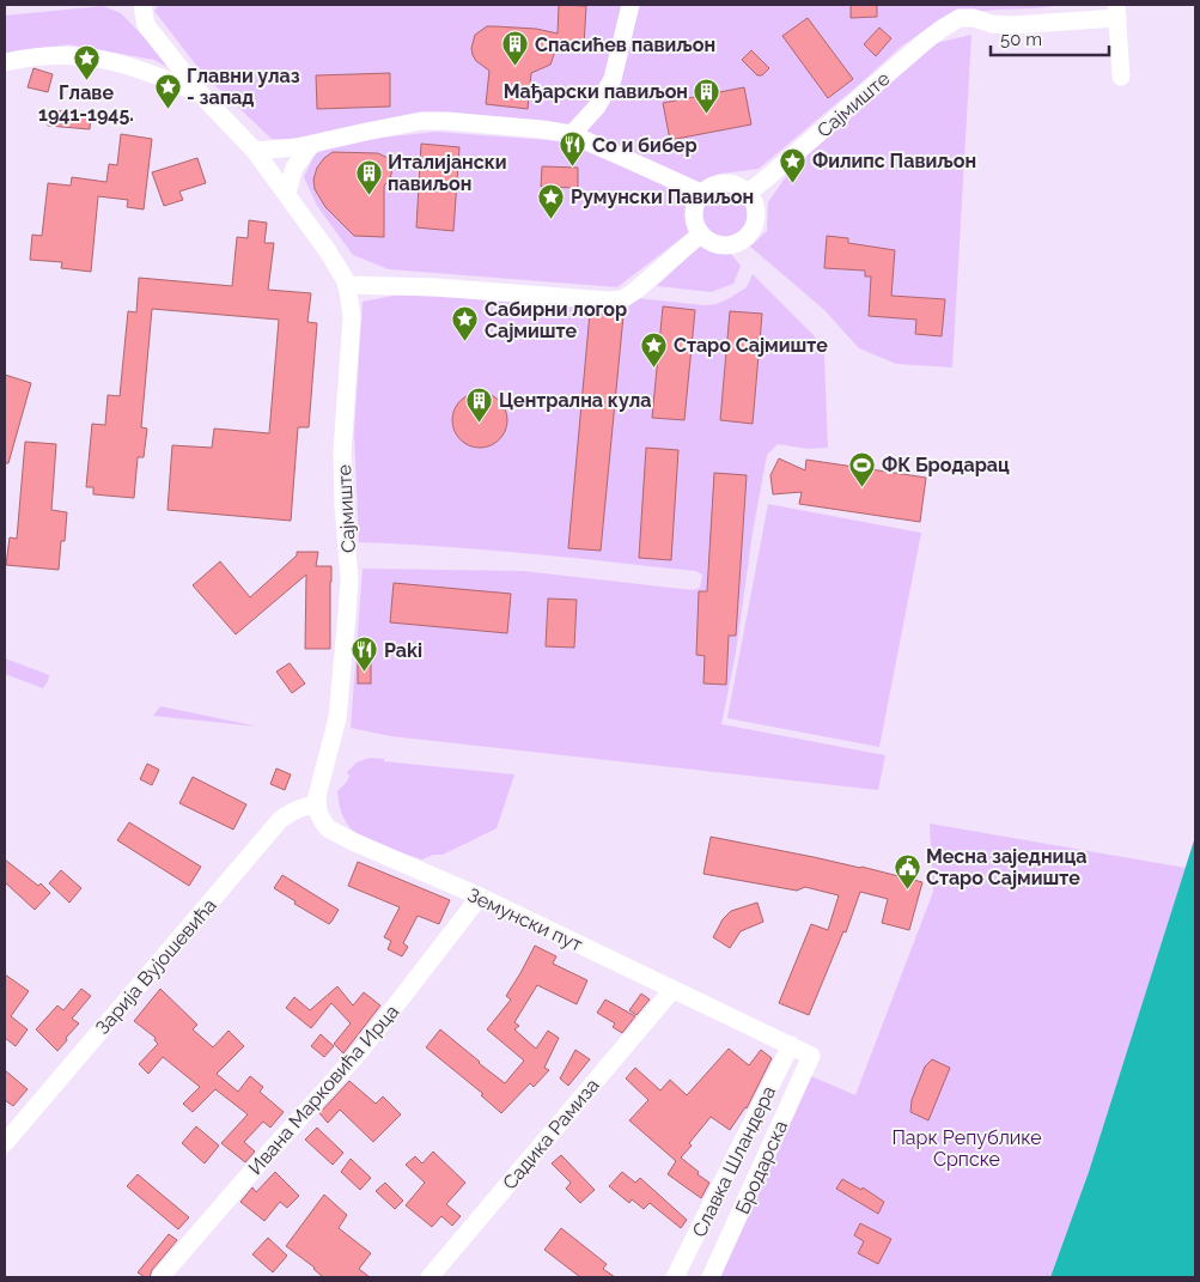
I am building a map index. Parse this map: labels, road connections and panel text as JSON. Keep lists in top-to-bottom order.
{
  "streets": {
    "street": [
      "Сајмиште",
      "Земунски пут",
      "Зарија Вујошевића",
      "Ивана Марковића Ирца",
      "Садика Рамиза",
      "Славка Шландера",
      "Бродарска"
    ]
  },
  "crossings": [
    ["Сајмиште", "Земунски пут"],
    ["Сајмиште", "Зарија Вујошевића"],
    ["Земунски пут", "Зарија Вујошевића"],
    ["Земунски пут", "Ивана Марковића Ирца"],
    ["Земунски пут", "Садика Рамиза"],
    ["Земунски пут", "Славка Шландера"],
    ["Земунски пут", "Бродарска"]
  ],
  "parks": ["Парк Републике Српске"],
  "places": {
    "building": [
      "Спасићев павиљон",
      "Мађарски павиљон",
      "Италијански павиљон",
      "Централна кула"
    ],
    "place": [
      "Главе 1941-1945.",
      "Главни улаз - запад",
      "Филипс Павиљон",
      "Румунски Павиљон",
      "Сабирни логор Сајмиште",
      "Старо Сајмиште"
    ],
    "restaurant": ["Со и бибер", "Paki"],
    "sports": ["ФК Бродарац"],
    "public building": ["Месна заједница Старо Сајмиште"]
  },
  "scale_bar": "50 m"
}
